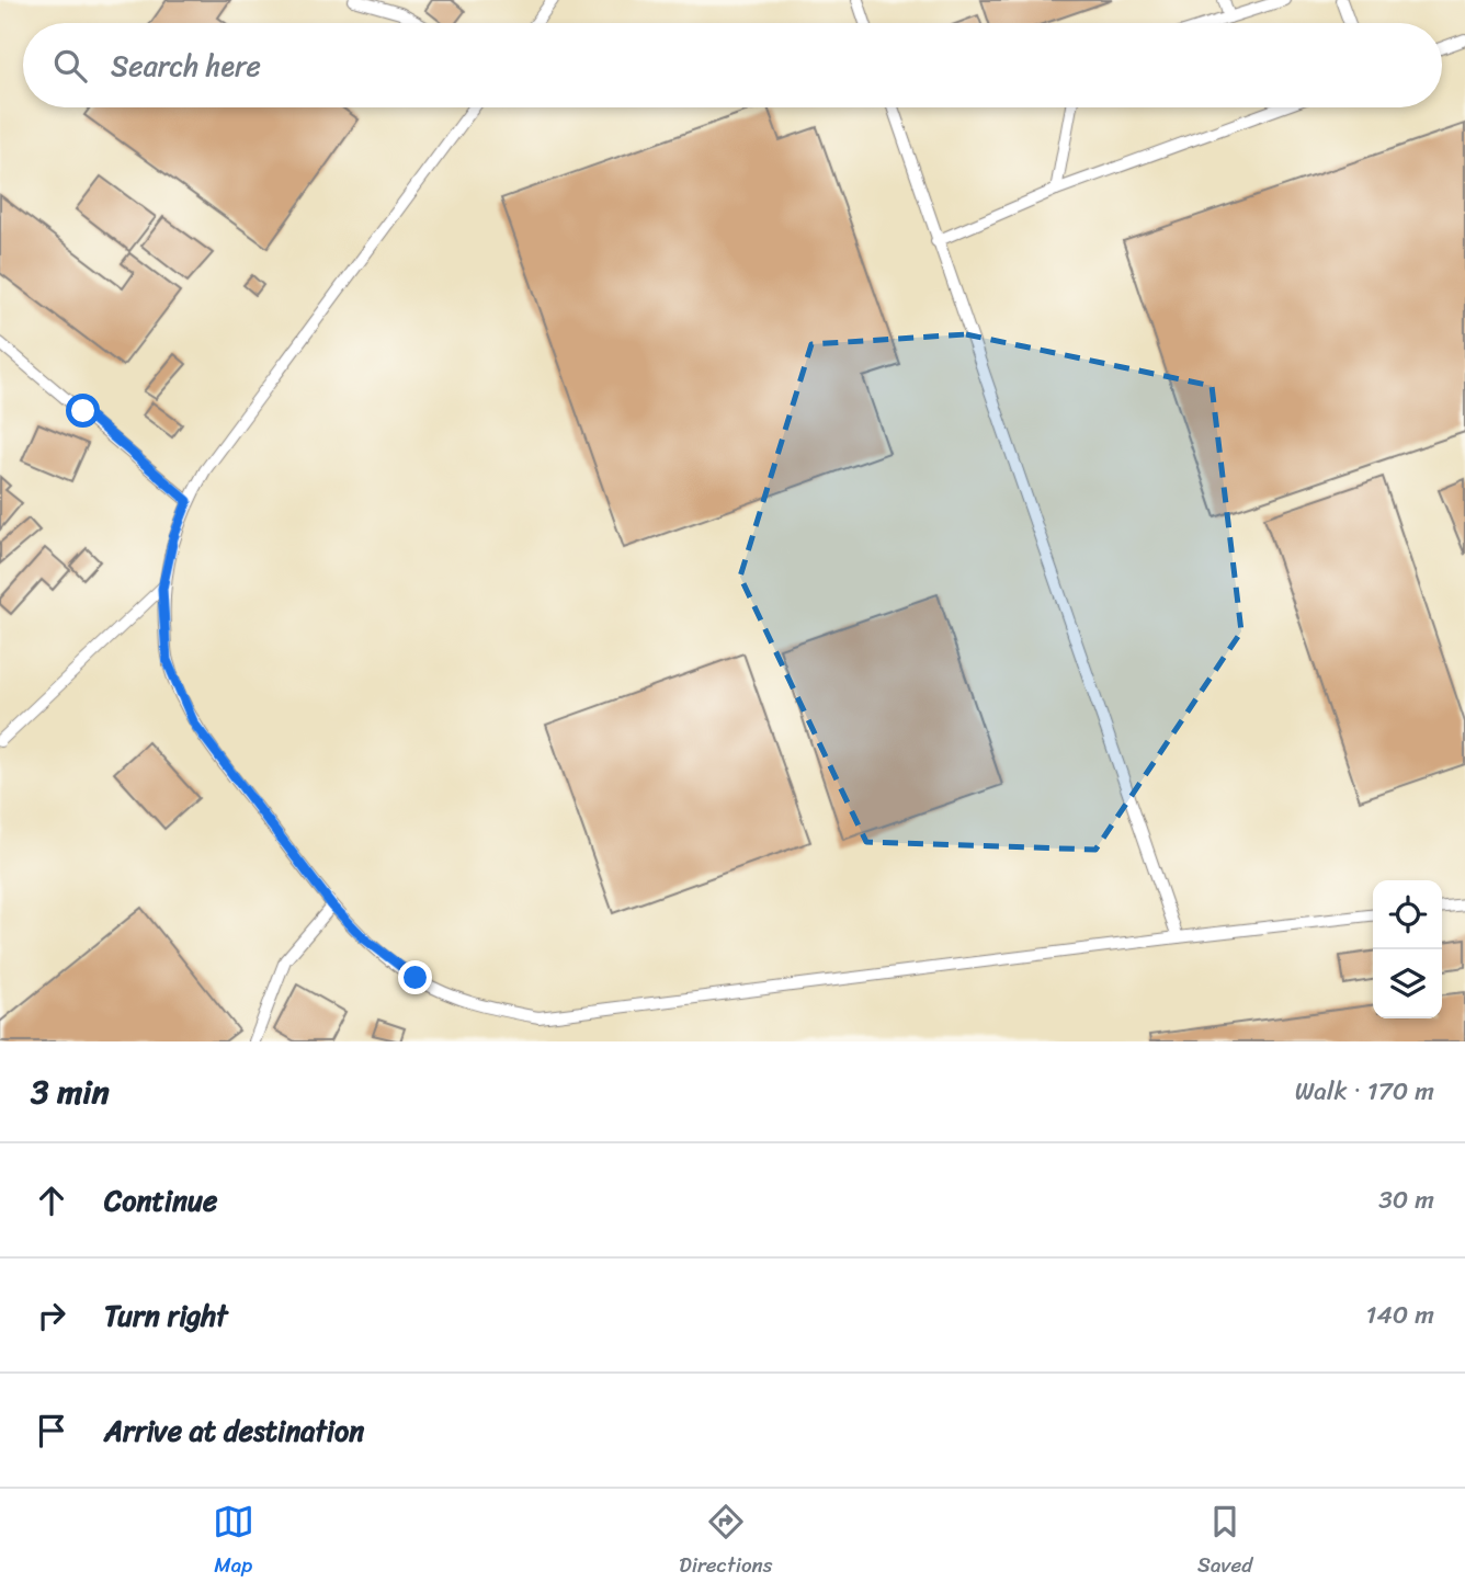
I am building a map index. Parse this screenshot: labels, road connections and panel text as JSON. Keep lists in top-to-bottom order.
{
  "page": {
    "search": "Search here",
    "heading": ["3 min", "Walk · 170 m"],
    "list": [
      ["Continue", "30 m"],
      ["Turn right", "140 m"],
      "Arrive at destination"
    ],
    "nav": ["Map", "Directions", "Saved"]
  }
}
